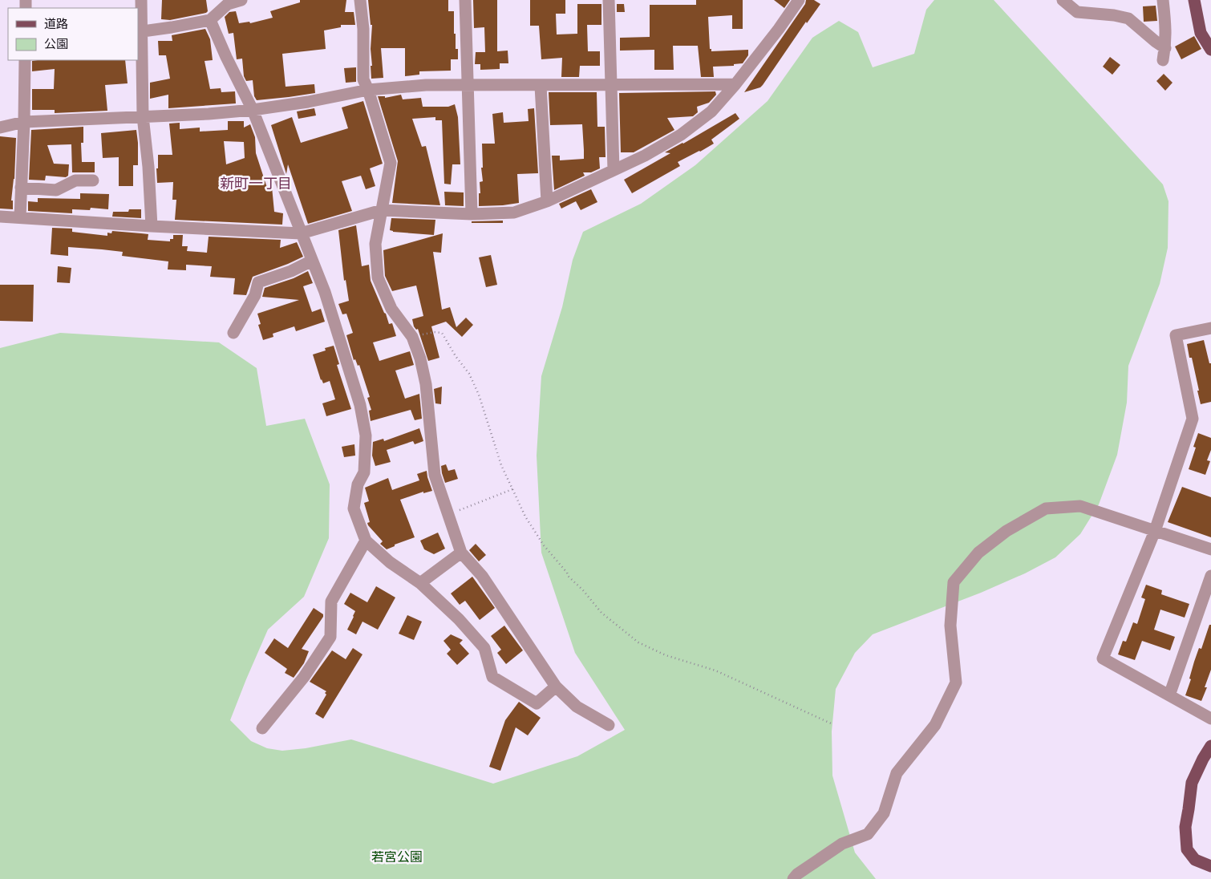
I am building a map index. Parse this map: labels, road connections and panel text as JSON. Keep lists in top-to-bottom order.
{
  "districts": ["新町一丁目"],
  "parks": ["若宮公園"],
  "legend": ["道路", "公園"]
}
